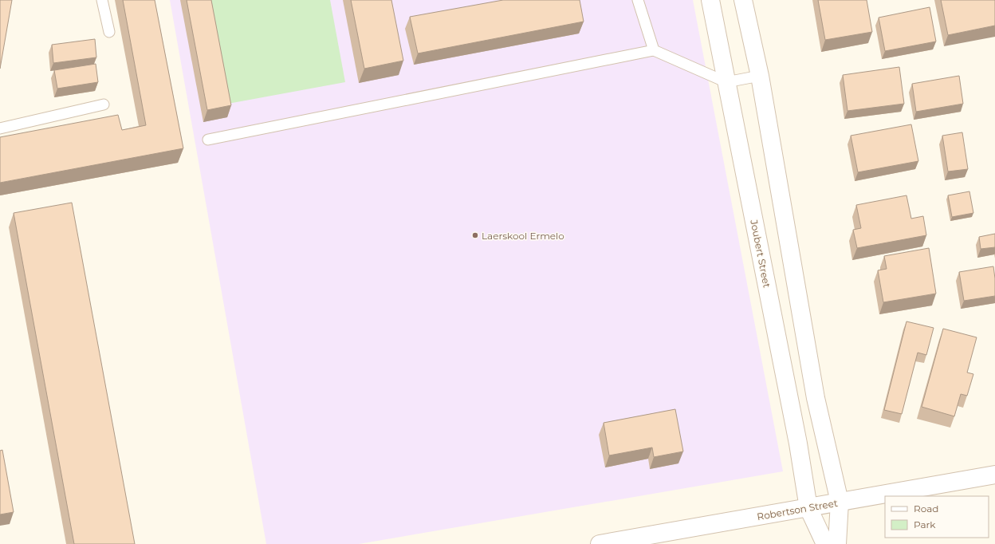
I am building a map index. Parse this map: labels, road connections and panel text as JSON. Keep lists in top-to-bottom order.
{
  "streets": {
    "street": ["Joubert Street", "Robertson Street"]
  },
  "crossings": [
    ["Joubert Street", "Robertson Street"]
  ],
  "places": ["Laerskool Ermelo"],
  "legend": ["Road", "Park"]
}
